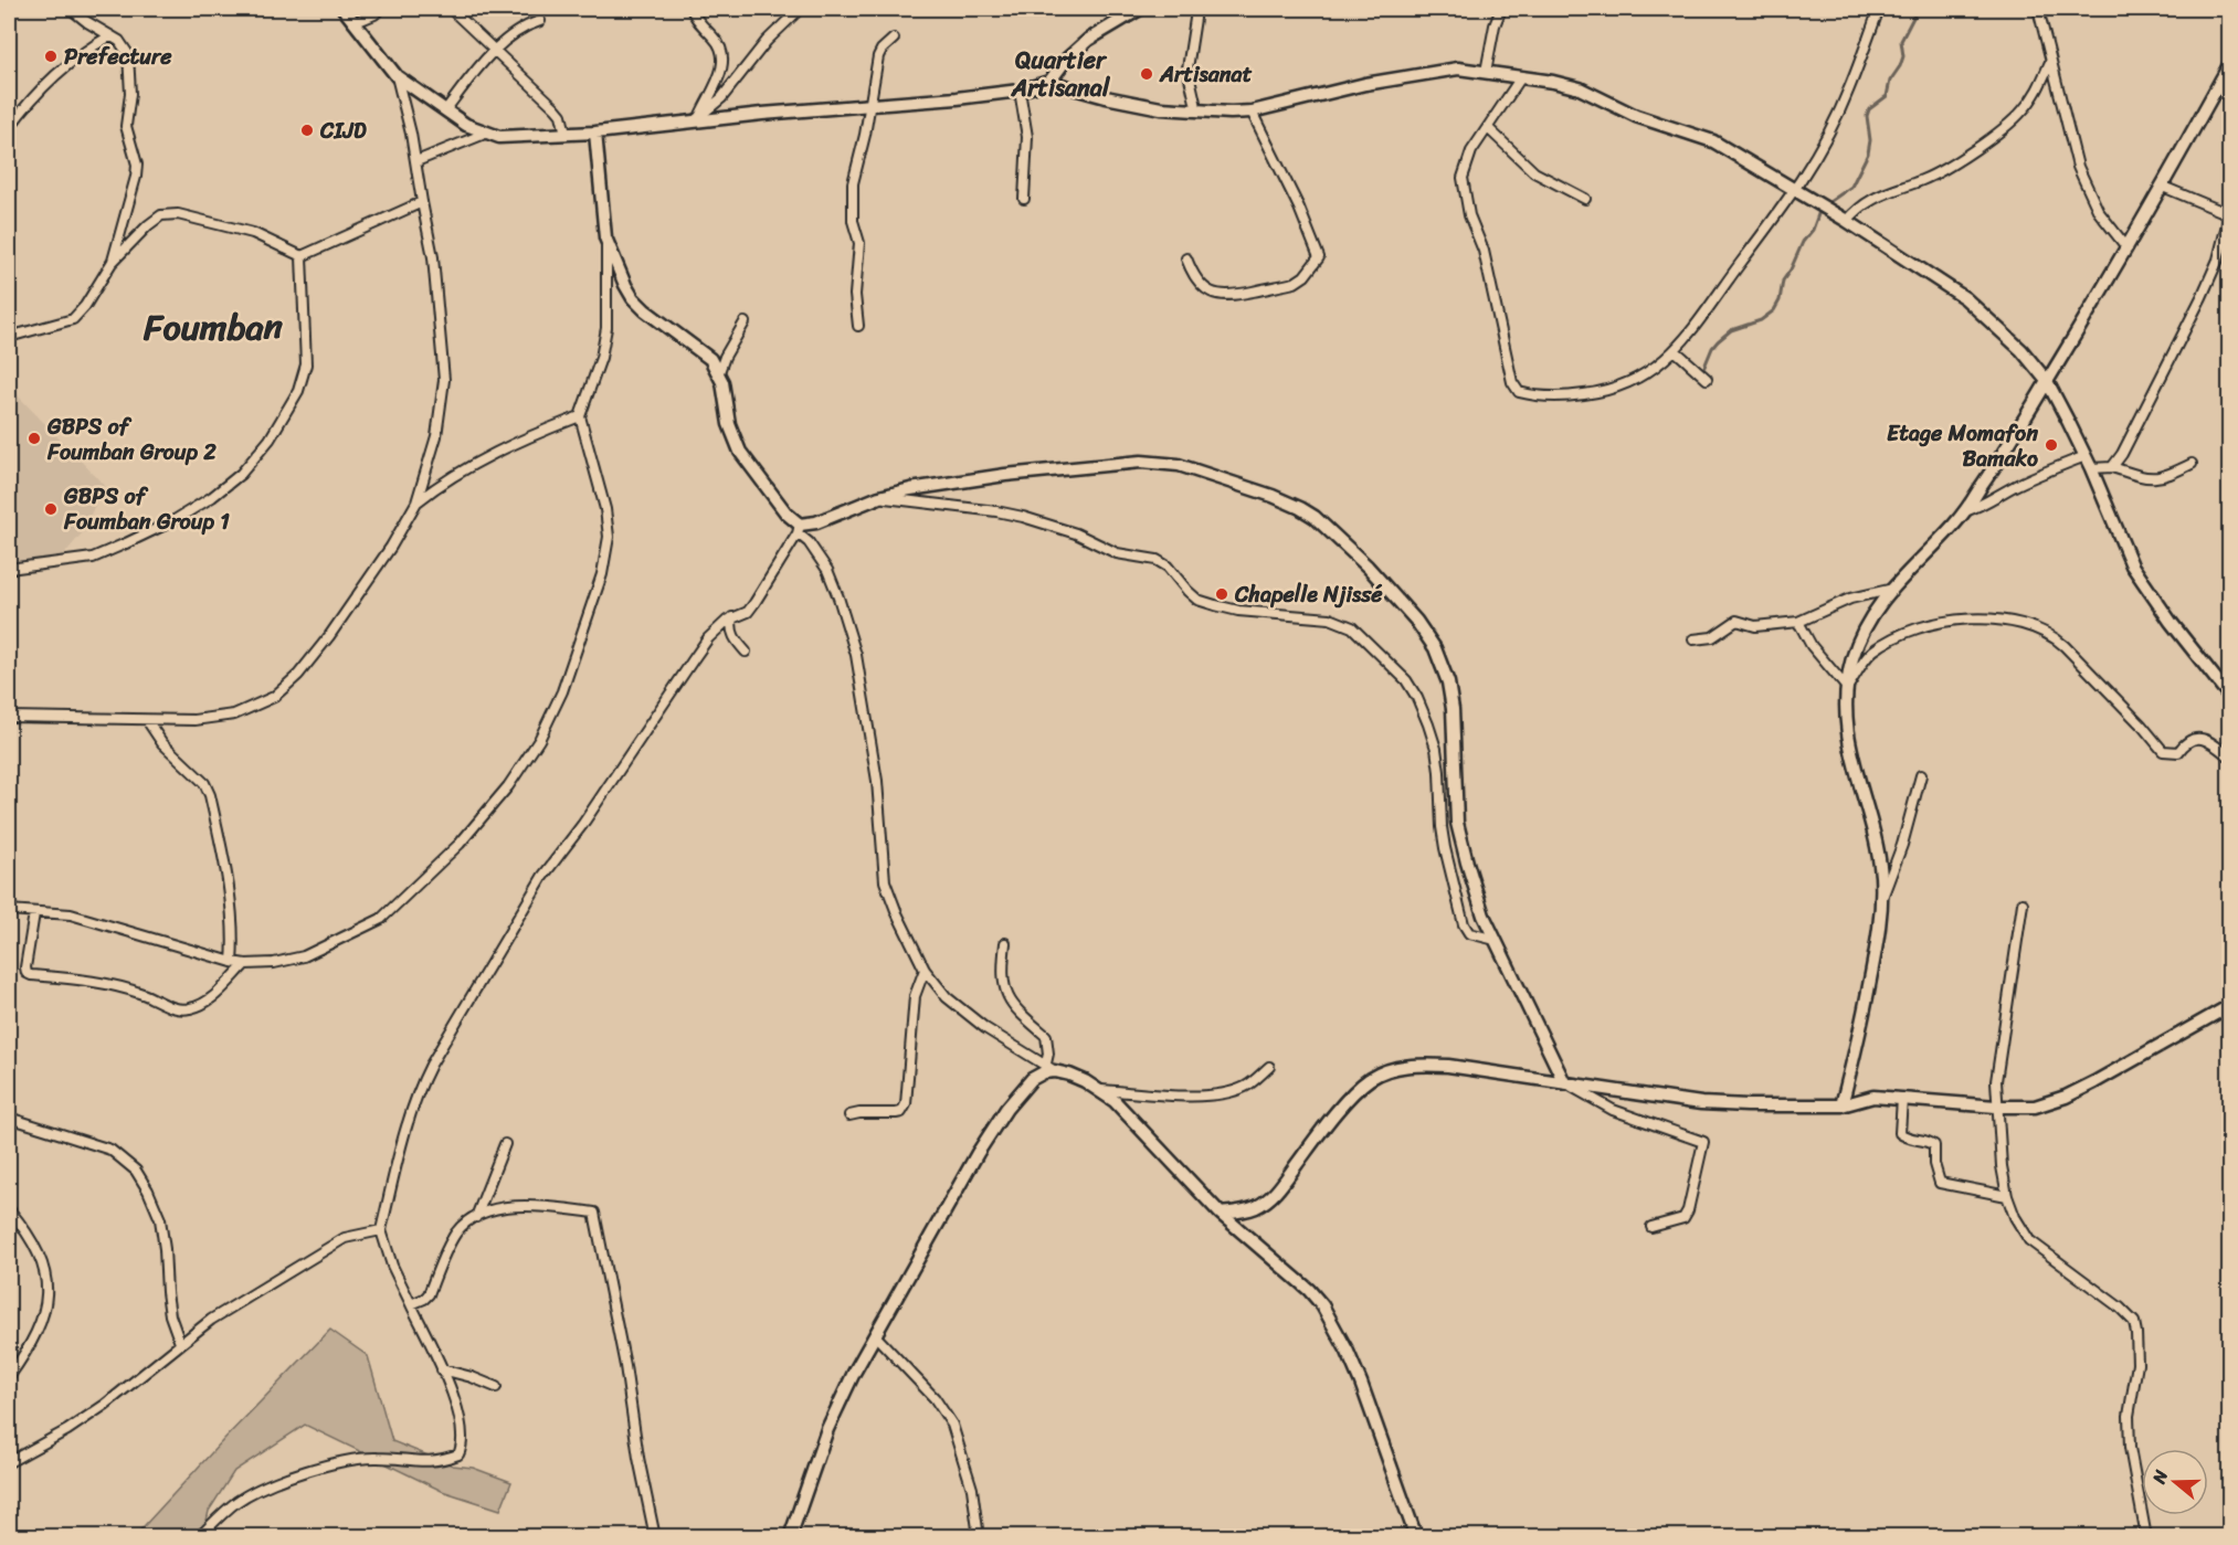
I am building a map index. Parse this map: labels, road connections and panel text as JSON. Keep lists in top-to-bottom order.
{
  "districts": ["Quartier Artisanal", "Foumban"],
  "places": [
    "Prefecture",
    "Artisanat",
    "CIJD",
    "GBPS of Foumban Group 2",
    "Etage Momafon Bamako",
    "GBPS of Foumban Group 1",
    "Chapelle Njissé"
  ],
  "north": "left"
}
